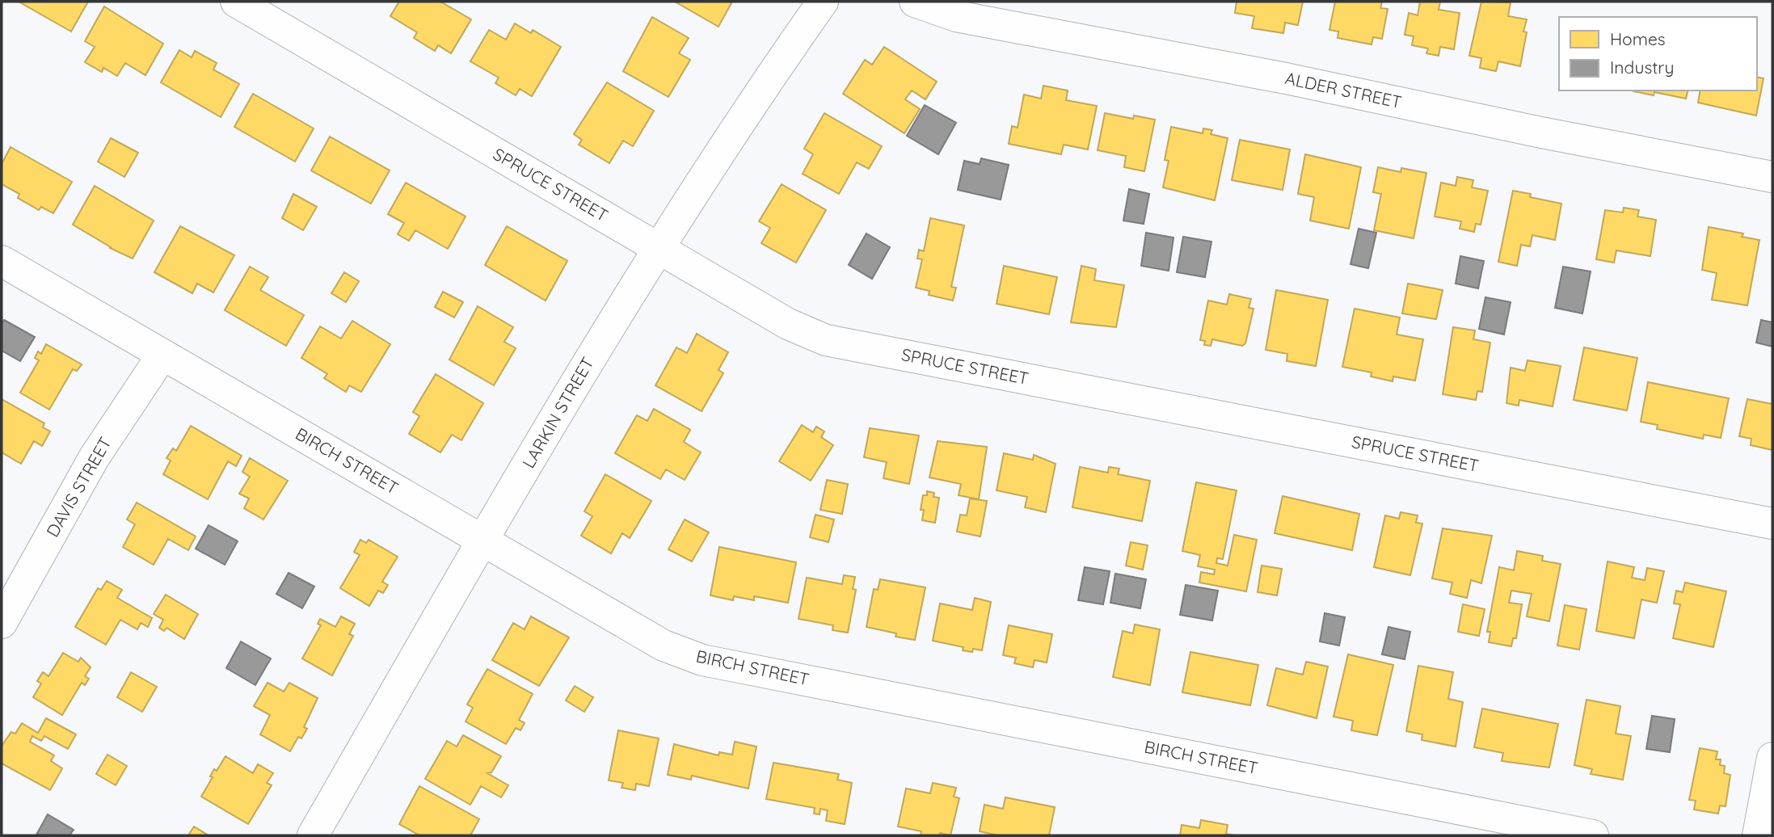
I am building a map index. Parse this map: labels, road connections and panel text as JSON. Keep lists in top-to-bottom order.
{
  "streets": {
    "street": [
      "ALDER STREET",
      "SPRUCE STREET",
      "LARKIN STREET",
      "BIRCH STREET",
      "DAVIS STREET"
    ]
  },
  "crossings": [
    ["SPRUCE STREET", "LARKIN STREET"],
    ["LARKIN STREET", "BIRCH STREET"],
    ["BIRCH STREET", "DAVIS STREET"]
  ],
  "legend": ["Homes", "Industry"]
}
